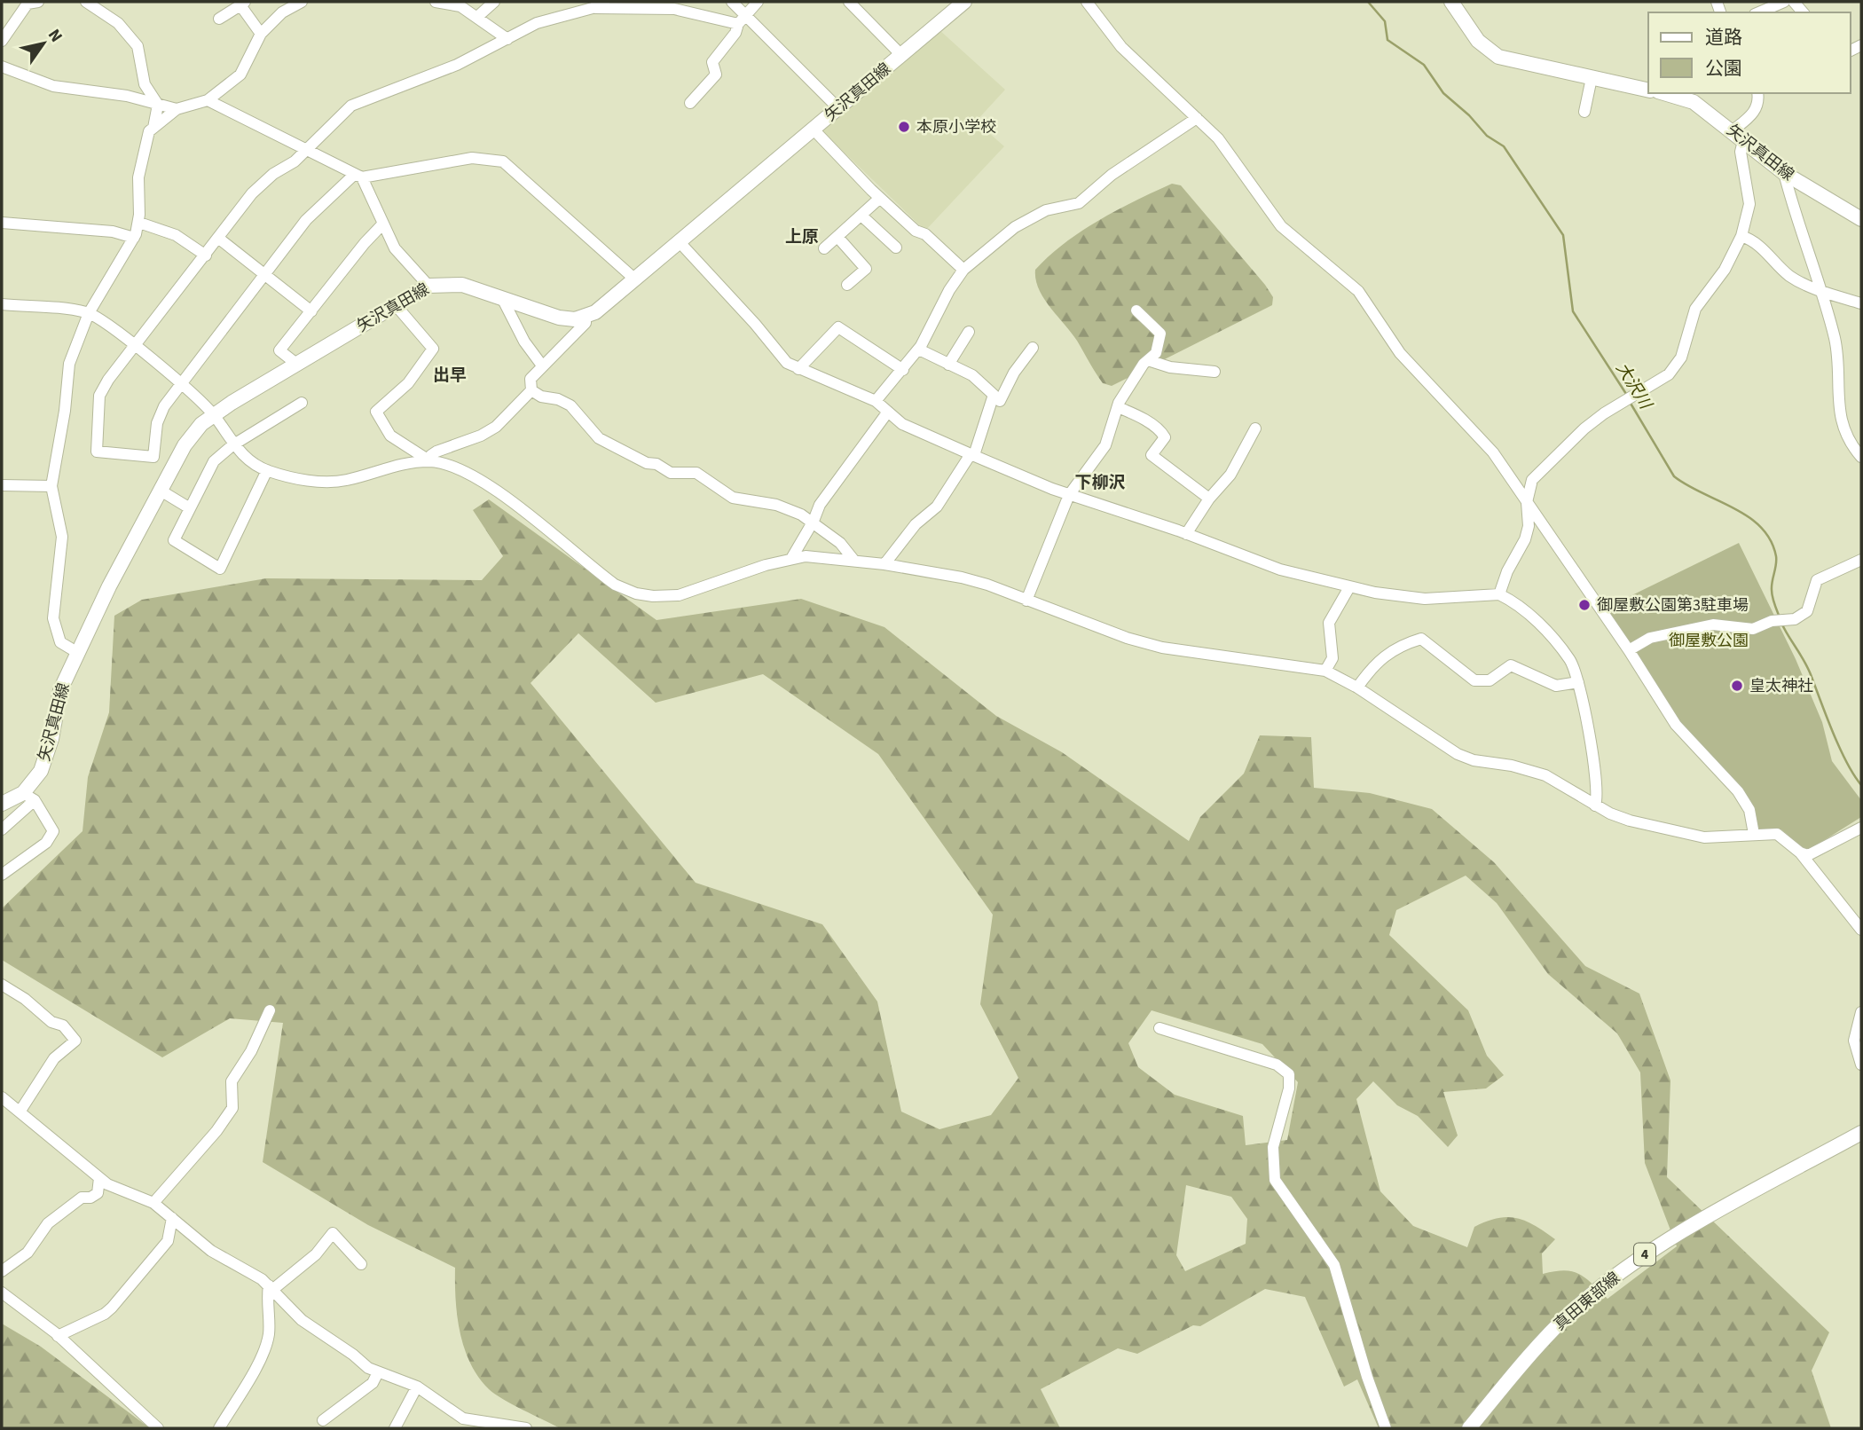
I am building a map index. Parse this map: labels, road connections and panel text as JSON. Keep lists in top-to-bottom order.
{
  "streets": {
    "main road": ["矢沢真田線", "4", "真田東部線"]
  },
  "districts": ["上原", "出早", "下柳沢"],
  "water": ["大沢川"],
  "parks": ["御屋敷公園"],
  "places": ["本原小学校", "御屋敷公園第3駐車場", "皇太神社"],
  "legend": ["道路", "公園"],
  "north": "top right"
}
